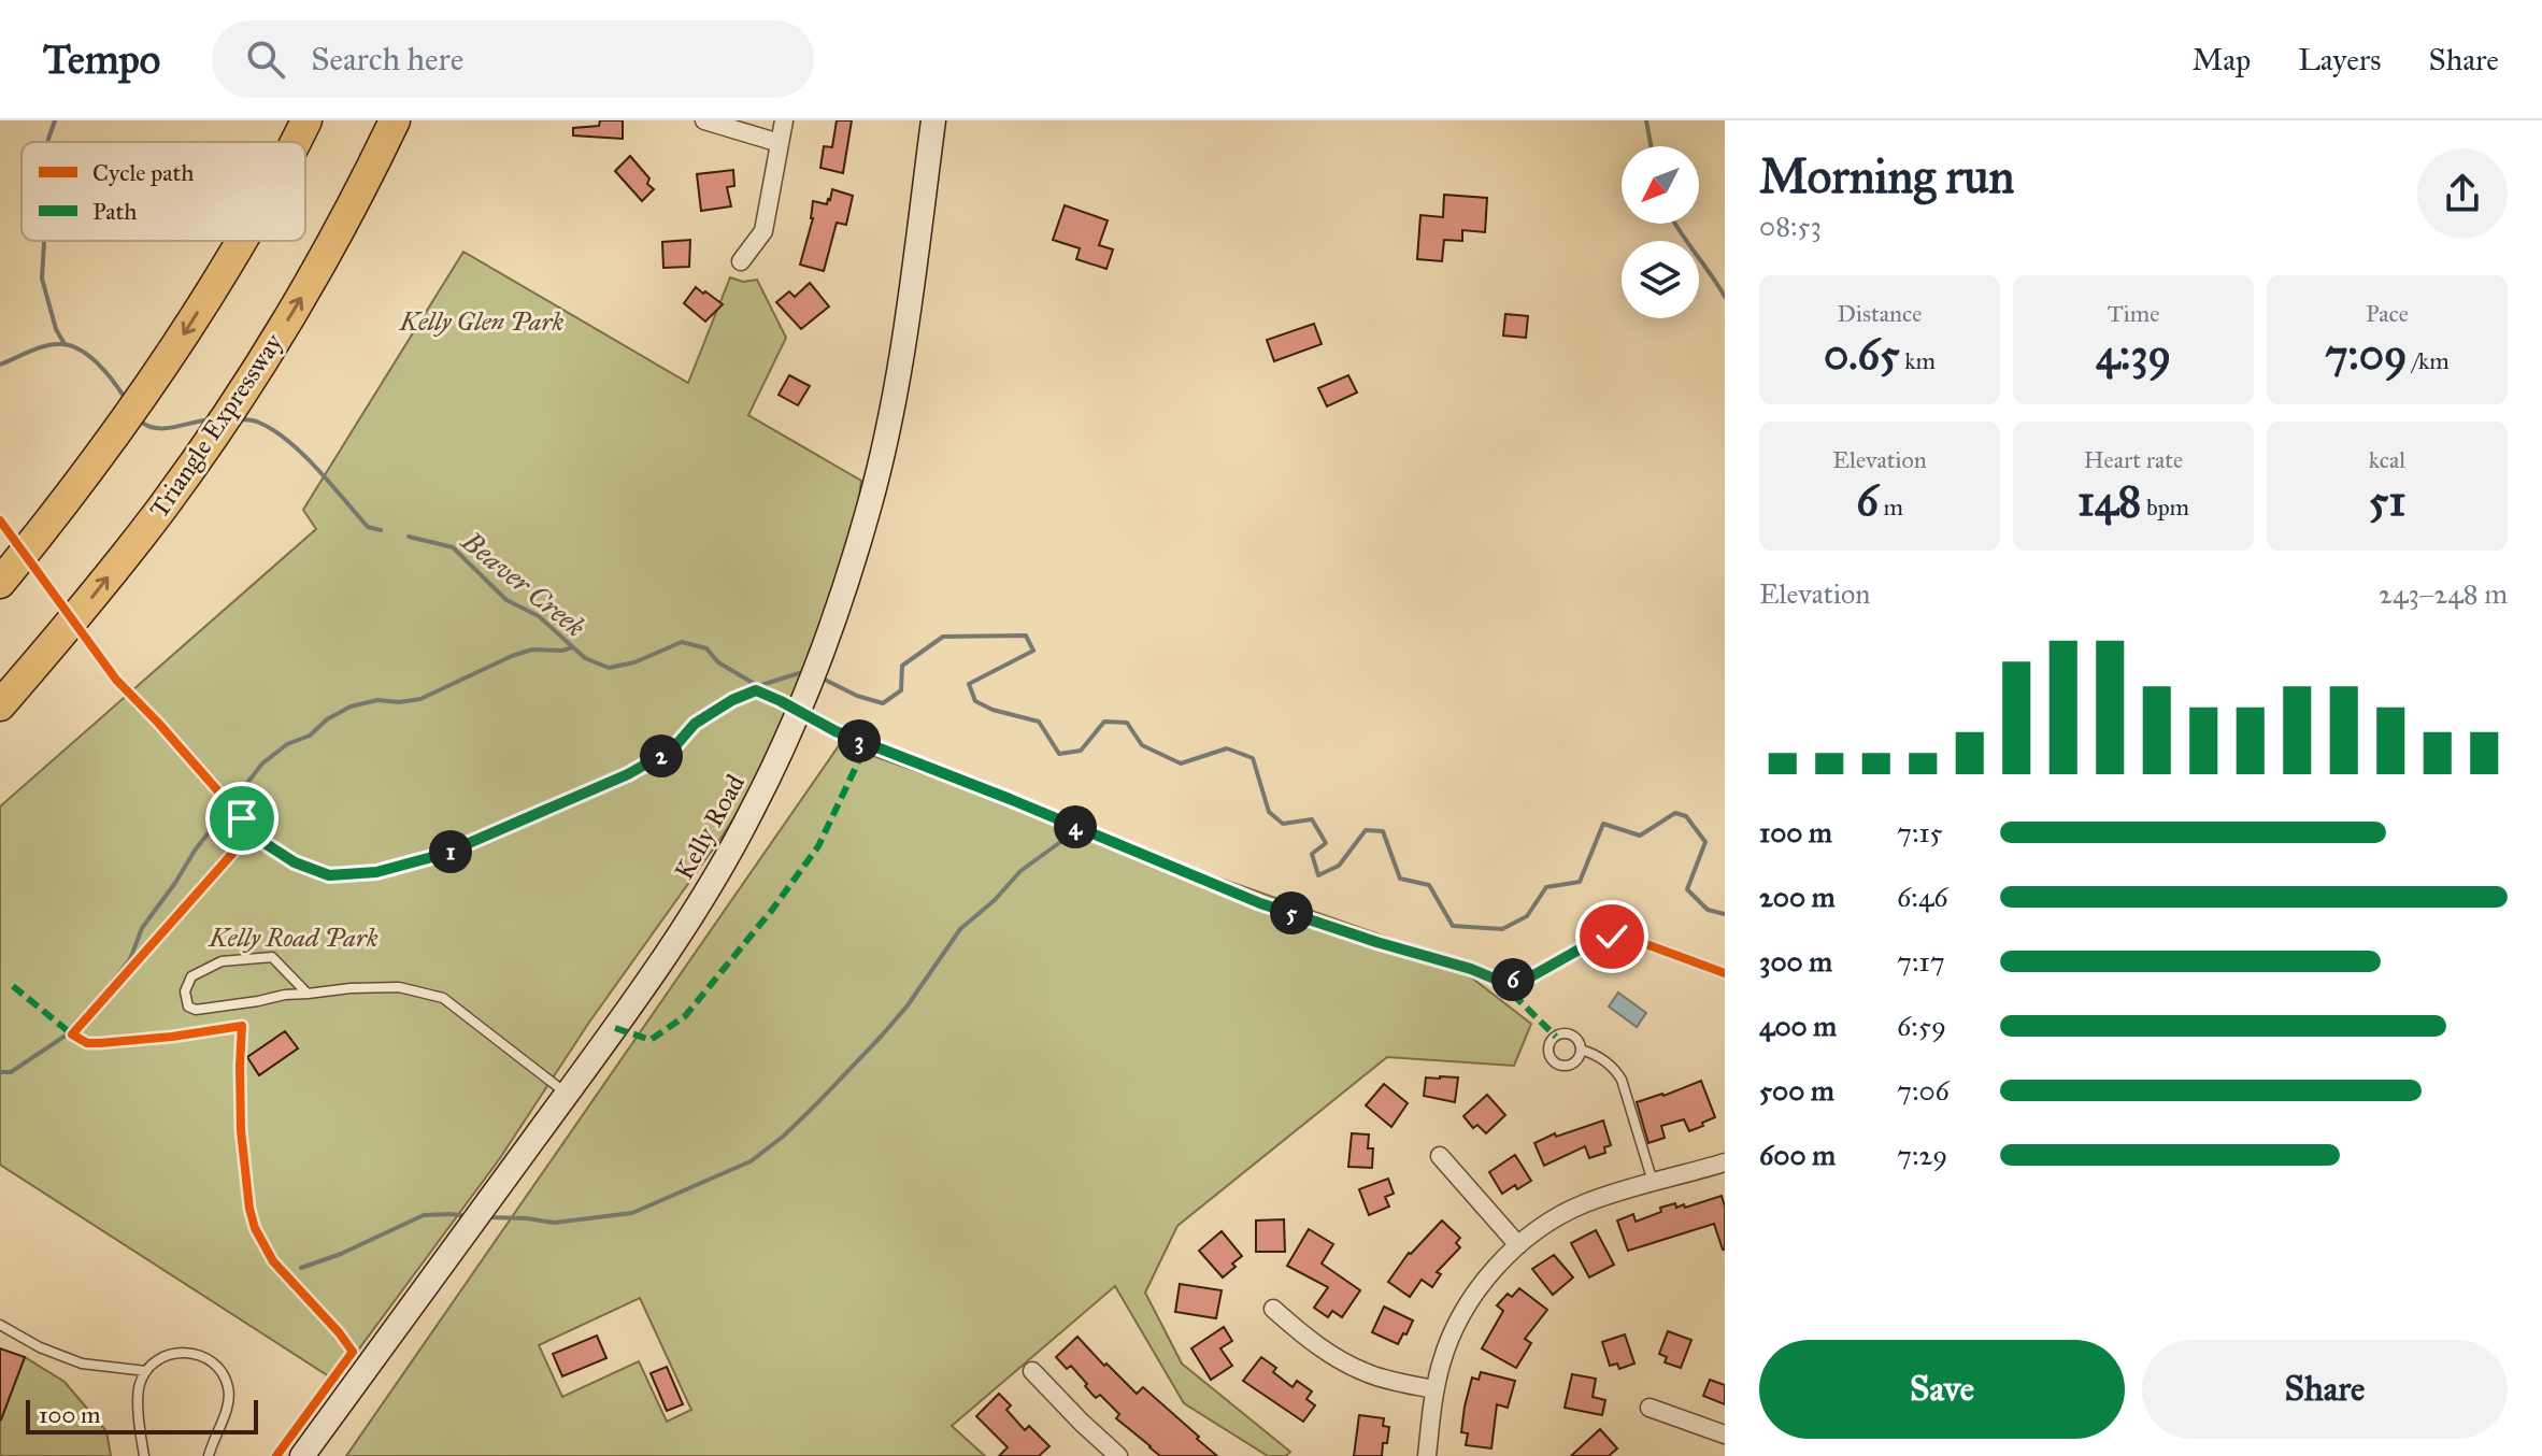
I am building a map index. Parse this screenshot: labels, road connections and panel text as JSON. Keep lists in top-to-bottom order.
{
  "streets": {
    "highway": ["Triangle Expressway"],
    "street": ["Kelly Road"]
  },
  "water": ["Beaver Creek"],
  "parks": ["Kelly Glen Park", "Kelly Road Park"],
  "legend": ["Cycle path", "Path"],
  "scale_bar": "100 m",
  "north": "bottom left",
  "page": {
    "header": "Tempo",
    "search": "Search here",
    "nav": ["Map", "Layers", "Share"],
    "heading": ["Morning run", "08:53"],
    "stats": [
      ["Distance", "0.65 km"],
      ["Time", "4:39"],
      ["Pace", "7:09 /km"],
      ["Elevation", "6 m"],
      ["Heart rate", "148 bpm"],
      ["kcal", "51"]
    ],
    "chart": ["Elevation", "243–248 m"],
    "pins": [
      "3",
      "2",
      "4",
      "1",
      "5",
      "6"
    ],
    "list": [
      {
        "name": "100 m",
        "note": "7:15"
      },
      {
        "name": "200 m",
        "note": "6:46"
      },
      {
        "name": "300 m",
        "note": "7:17"
      },
      {
        "name": "400 m",
        "note": "6:59"
      },
      {
        "name": "500 m",
        "note": "7:06"
      },
      {
        "name": "600 m",
        "note": "7:29"
      }
    ],
    "buttons": ["Save", "Share"],
    "scale": "100 m"
  }
}
